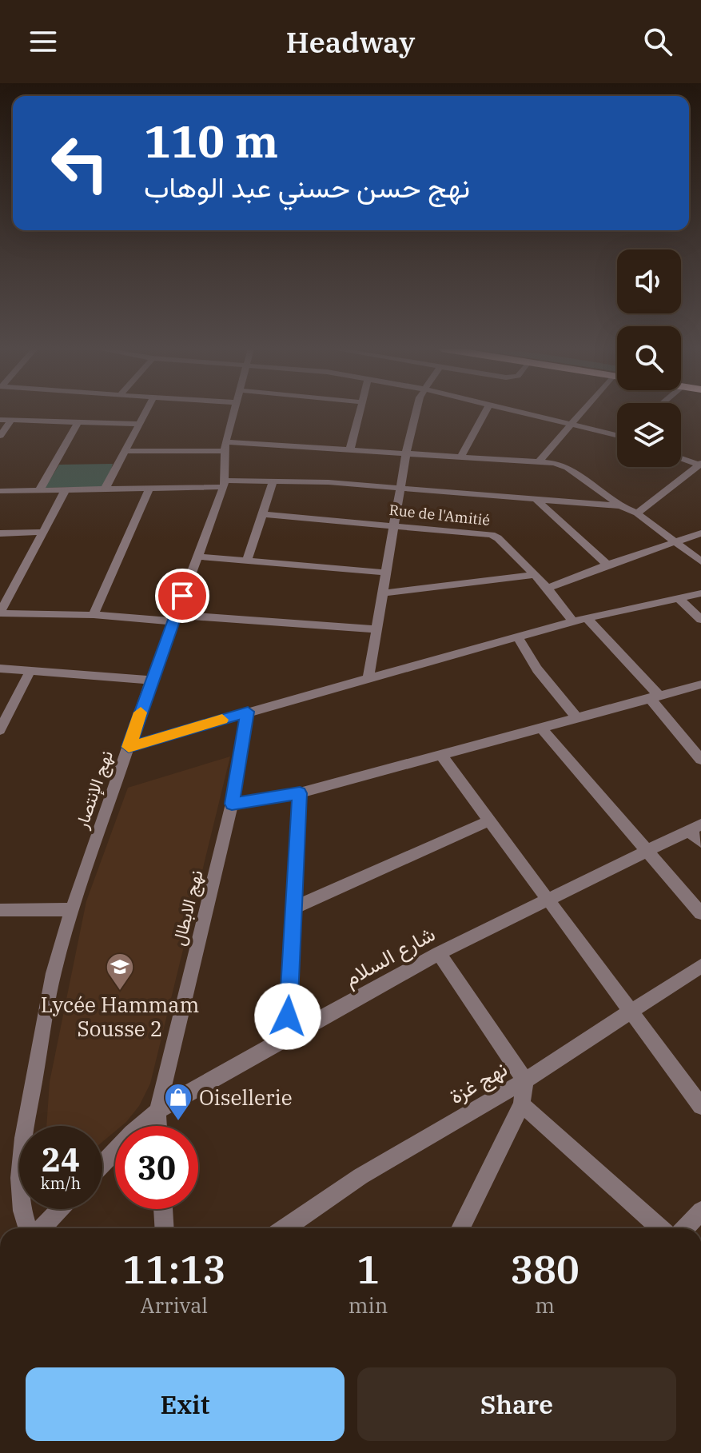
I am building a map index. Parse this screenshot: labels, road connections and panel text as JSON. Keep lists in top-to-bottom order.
{
  "streets": {
    "street": [
      "Rue de l'Amitié",
      "نهج الإنتصار",
      "نهج الابطال",
      "شارع السلام",
      "نهج غزة"
    ]
  },
  "crossings": [
    ["نهج الابطال", "شارع السلام"]
  ],
  "places": {
    "school or university": ["Lycée Hammam Sousse 2"],
    "shop": ["Oisellerie"]
  },
  "page": {
    "header": "Headway",
    "turn": ["110 m", "نهج حسن حسني عبد الوهاب"],
    "speed": "24 km/h",
    "limit": "30",
    "eta": [
      "11:13",
      "Arrival",
      "1",
      "min",
      "380",
      "m"
    ],
    "buttons": ["Exit", "Share"]
  }
}
